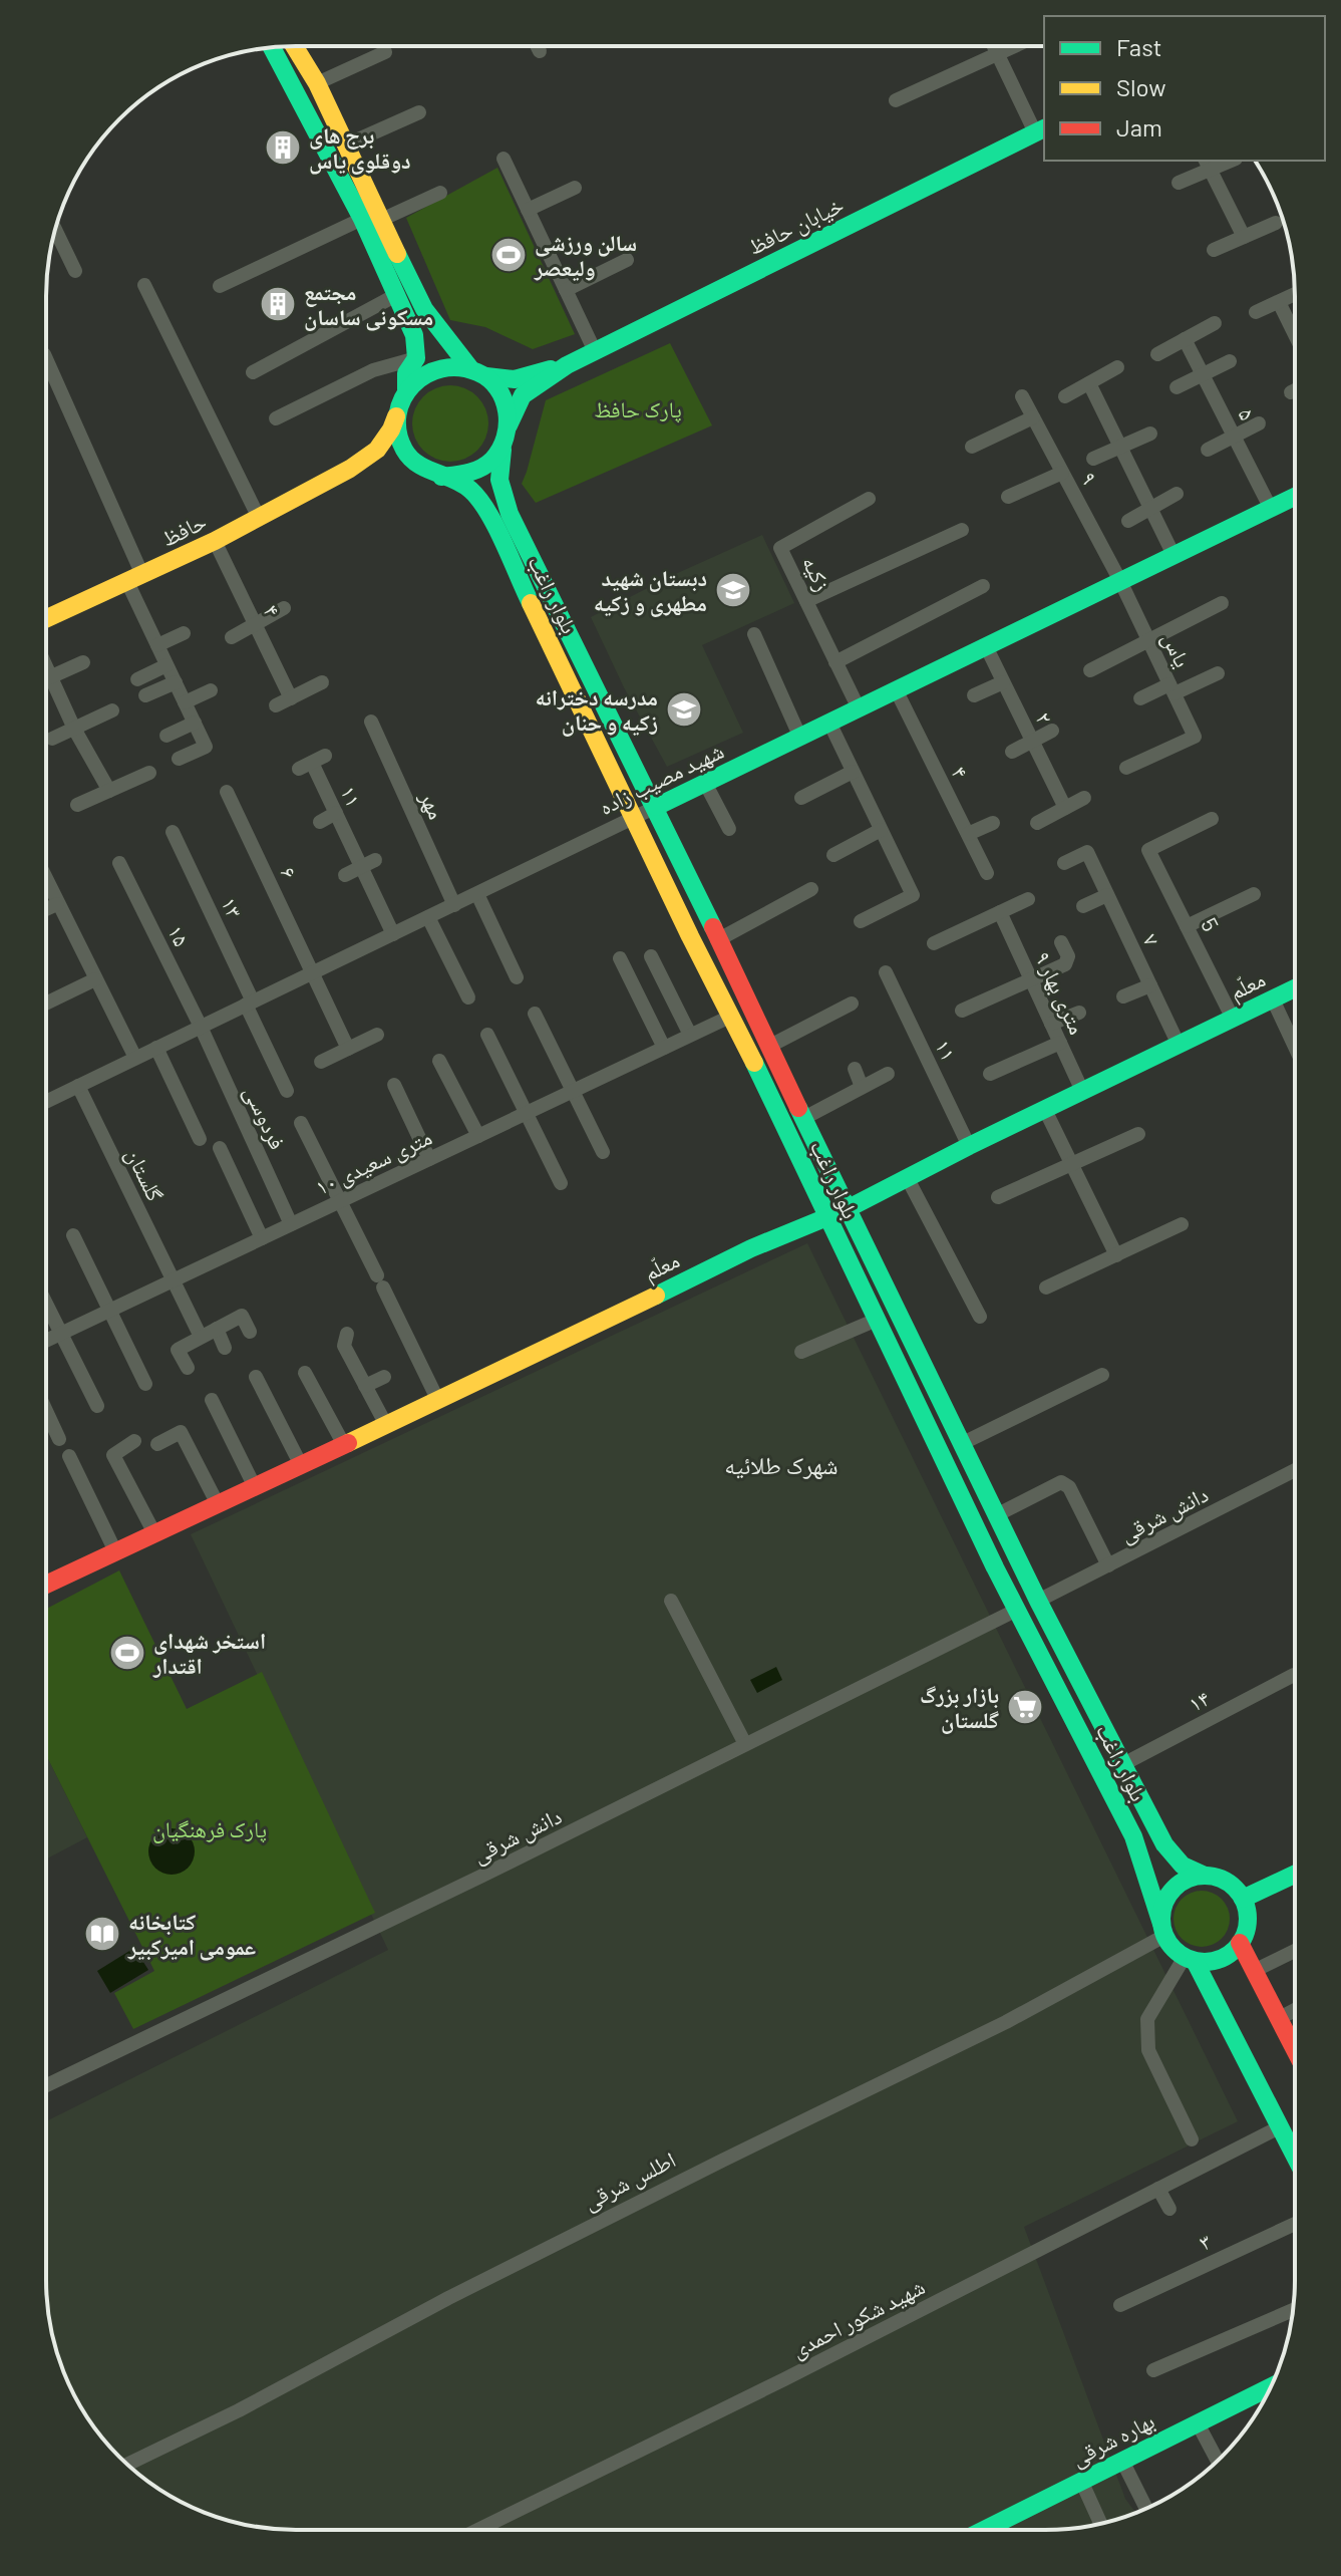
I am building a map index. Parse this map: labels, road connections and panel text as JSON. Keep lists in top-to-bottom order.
{
  "streets": {
    "street": [
      "خیابان حافظ",
      "۵",
      "۹",
      "حافظ",
      "زکیه",
      "بلوار راغب",
      "۴",
      "یاس",
      "۲",
      "شهید مصیب زاده",
      "۱۱",
      "مهر",
      "۶",
      "۱۳",
      "5",
      "۱۵",
      "۷",
      "معلّم",
      "۹ متری بهار",
      "فردوسی",
      "۱۰ متری سعیدی",
      "گلستان",
      "دانش شرقی",
      "۱۴",
      "اطلس شرقی",
      "۳",
      "شهید شکور احمدی",
      "بهاره شرقی"
    ]
  },
  "crossings": [
    ["خیابان حافظ", "حافظ"],
    ["خیابان حافظ", "بلوار راغب"],
    ["۵", "شهید مصیب زاده"],
    ["۹", "یاس"],
    ["۹", "شهید مصیب زاده"],
    ["حافظ", "بلوار راغب"],
    ["حافظ", "۴"],
    ["زکیه", "شهید مصیب زاده"],
    ["بلوار راغب", "شهید مصیب زاده"],
    ["بلوار راغب", "معلّم"],
    ["بلوار راغب", "۱۰ متری سعیدی"],
    ["بلوار راغب", "دانش شرقی"],
    ["بلوار راغب", "۱۴"],
    ["بلوار راغب", "اطلس شرقی"],
    ["۴", "شهید مصیب زاده"],
    ["یاس", "شهید مصیب زاده"],
    ["۲", "شهید مصیب زاده"],
    ["شهید مصیب زاده", "۱۱"],
    ["شهید مصیب زاده", "مهر"],
    ["شهید مصیب زاده", "۶"],
    ["شهید مصیب زاده", "۱۳"],
    ["شهید مصیب زاده", "۱۵"],
    ["شهید مصیب زاده", "فردوسی"],
    ["شهید مصیب زاده", "گلستان"],
    ["۱۱", "معلّم"],
    ["5", "معلّم"],
    ["۱۵", "فردوسی"],
    ["۷", "معلّم"],
    ["معلّم", "۹ متری بهار"],
    ["فردوسی", "۱۰ متری سعیدی"],
    ["۱۰ متری سعیدی", "گلستان"]
  ],
  "districts": ["شهرک طلائیه"],
  "parks": ["پارک حافظ", "پارک فرهنگیان"],
  "places": {
    "building": ["برج های دوقلوی یاس", "مجتمع مسکونی ساسان"],
    "sports": ["سالن ورزشی ولیعصر", "استخر شهدای اقتدار"],
    "school or university": ["دبستان شهید مطهری و زکیه", "مدرسه دخترانه زکیه و حنان"],
    "supermarket": ["بازار بزرگ گلستان"],
    "library": ["کتابخانه عمومی امیرکبیر"]
  },
  "legend": ["Fast", "Slow", "Jam"]
}
